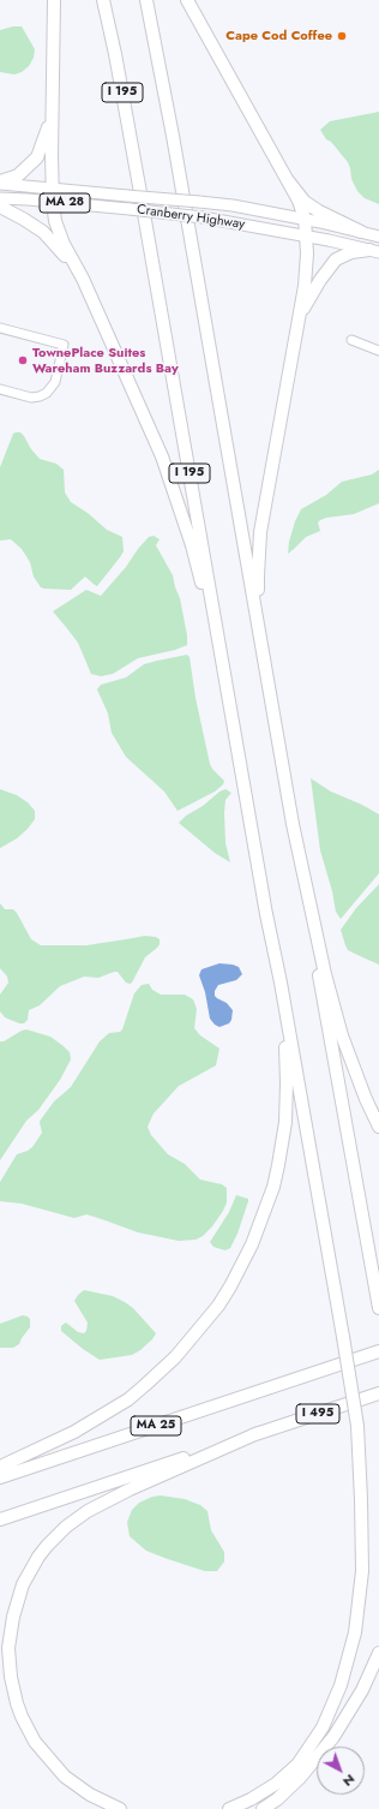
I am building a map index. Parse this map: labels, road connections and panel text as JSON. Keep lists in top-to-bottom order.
{
  "streets": {
    "highway": ["I 195", "I 495", "MA 25"],
    "main road": ["MA 28", "Cranberry Highway"]
  },
  "places": ["Cape Cod Coffee", "TownePlace Suites Wareham Buzzards Bay"],
  "north": "bottom right"
}
